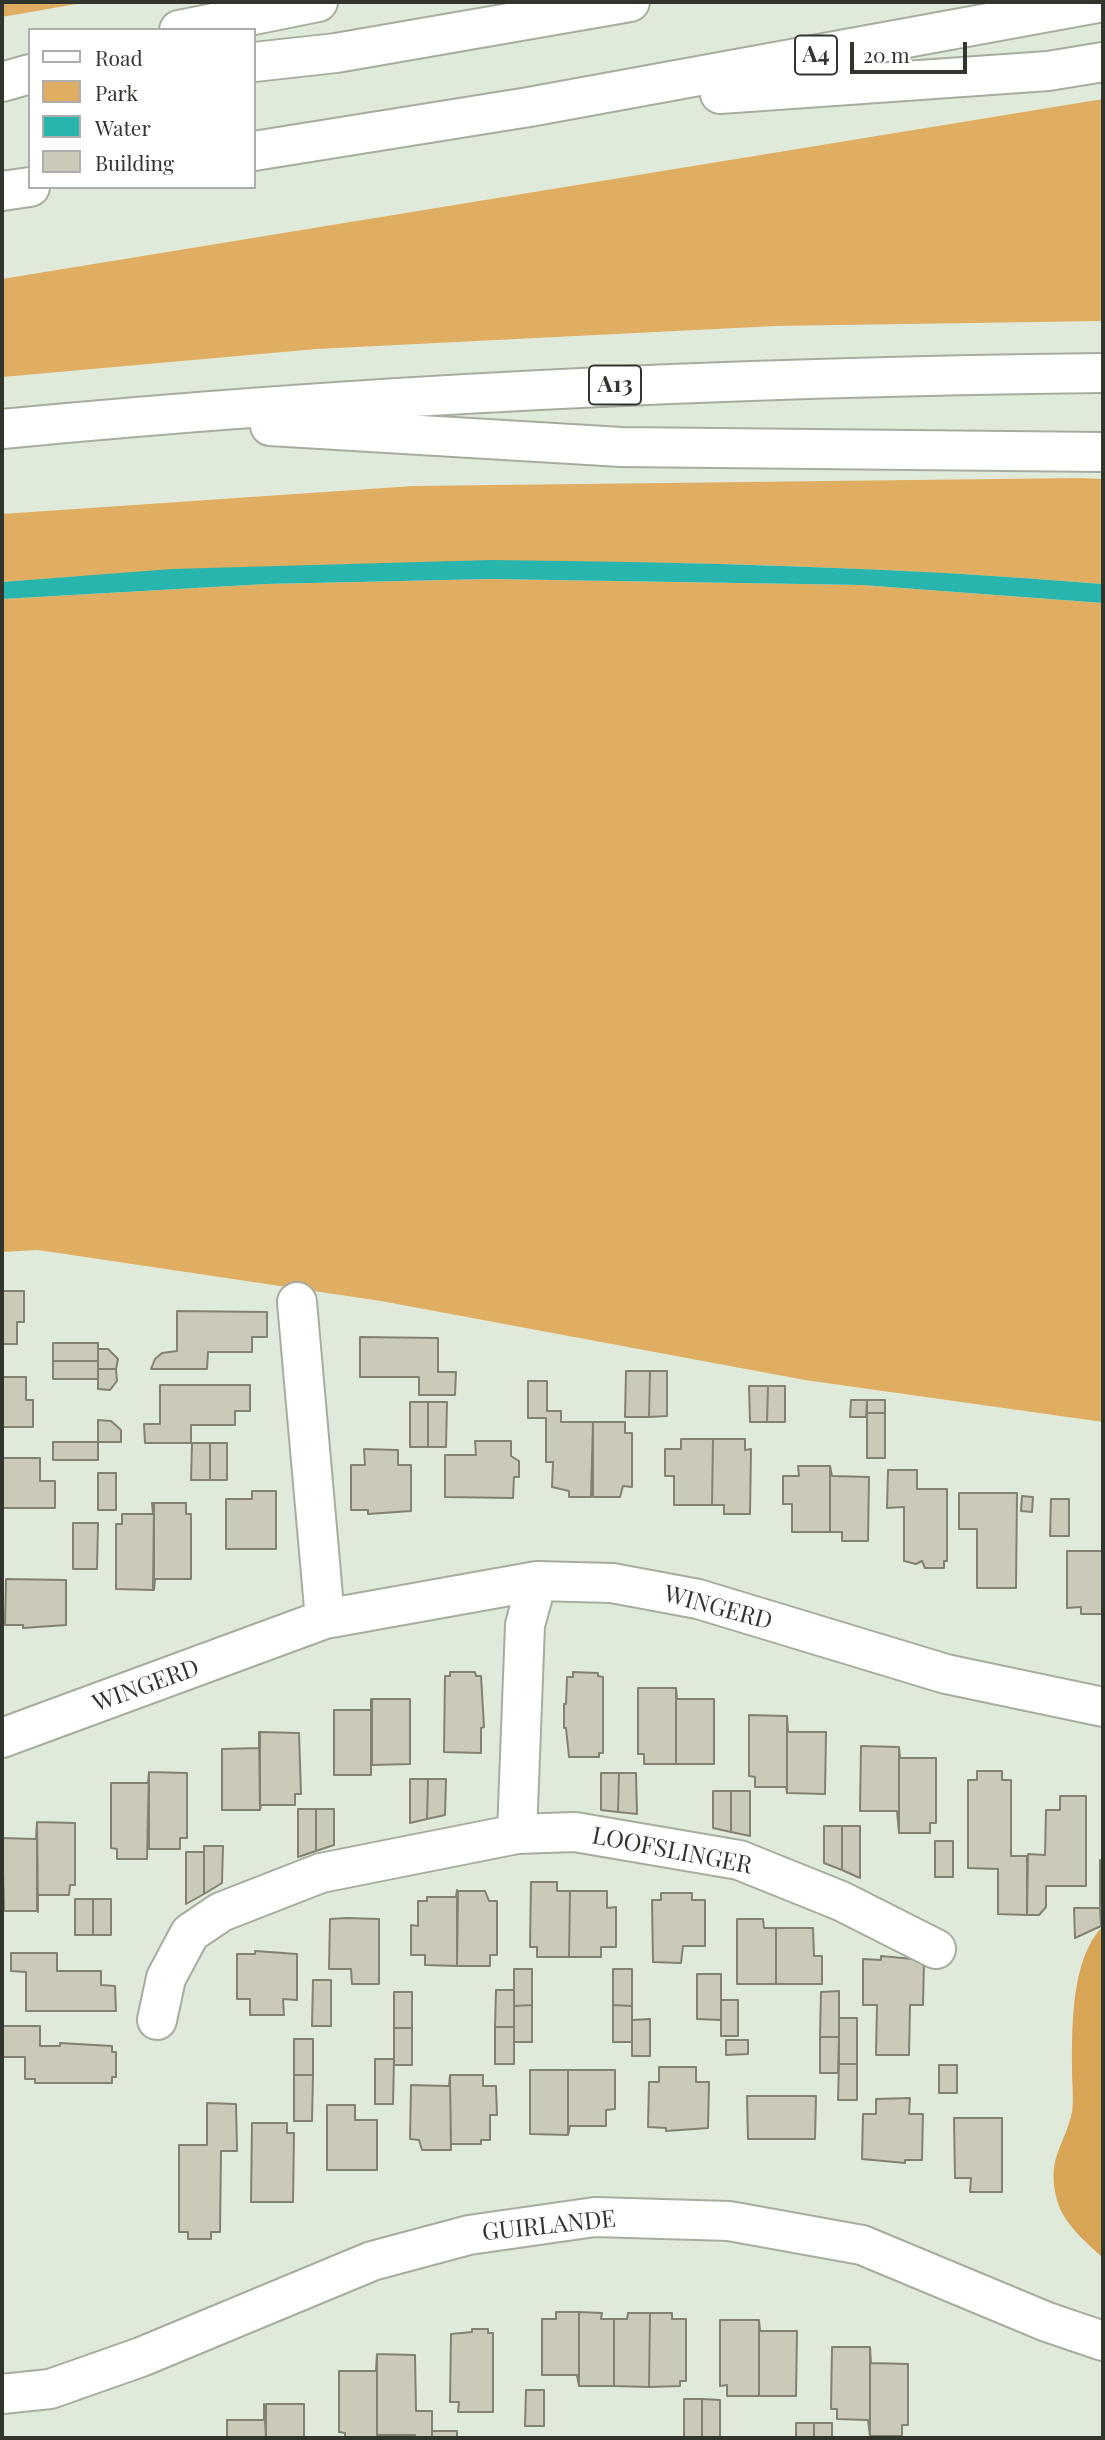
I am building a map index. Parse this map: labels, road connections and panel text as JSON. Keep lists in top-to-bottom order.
{
  "streets": {
    "main road": [
      "A4",
      "A13",
      "WINGERD",
      "LOOFSLINGER",
      "GUIRLANDE"
    ]
  },
  "legend": [
    "Road",
    "Park",
    "Water",
    "Building"
  ],
  "scale_bar": "20 m"
}
